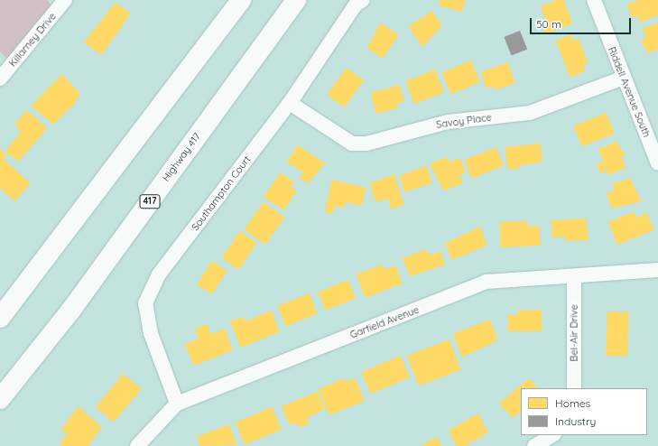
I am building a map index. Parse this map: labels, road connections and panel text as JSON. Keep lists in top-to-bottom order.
{
  "streets": {
    "highway": ["Highway 417", "417"],
    "street": [
      "Killarney Drive",
      "Riddell Avenue South",
      "Savoy Place",
      "Southampton Court",
      "Garfield Avenue",
      "Bel-Air Drive"
    ]
  },
  "crossings": [
    ["Riddell Avenue South", "Savoy Place"],
    ["Savoy Place", "Southampton Court"],
    ["Southampton Court", "Garfield Avenue"],
    ["Garfield Avenue", "Bel-Air Drive"]
  ],
  "legend": ["Homes", "Industry"],
  "scale_bar": "50 m"
}
